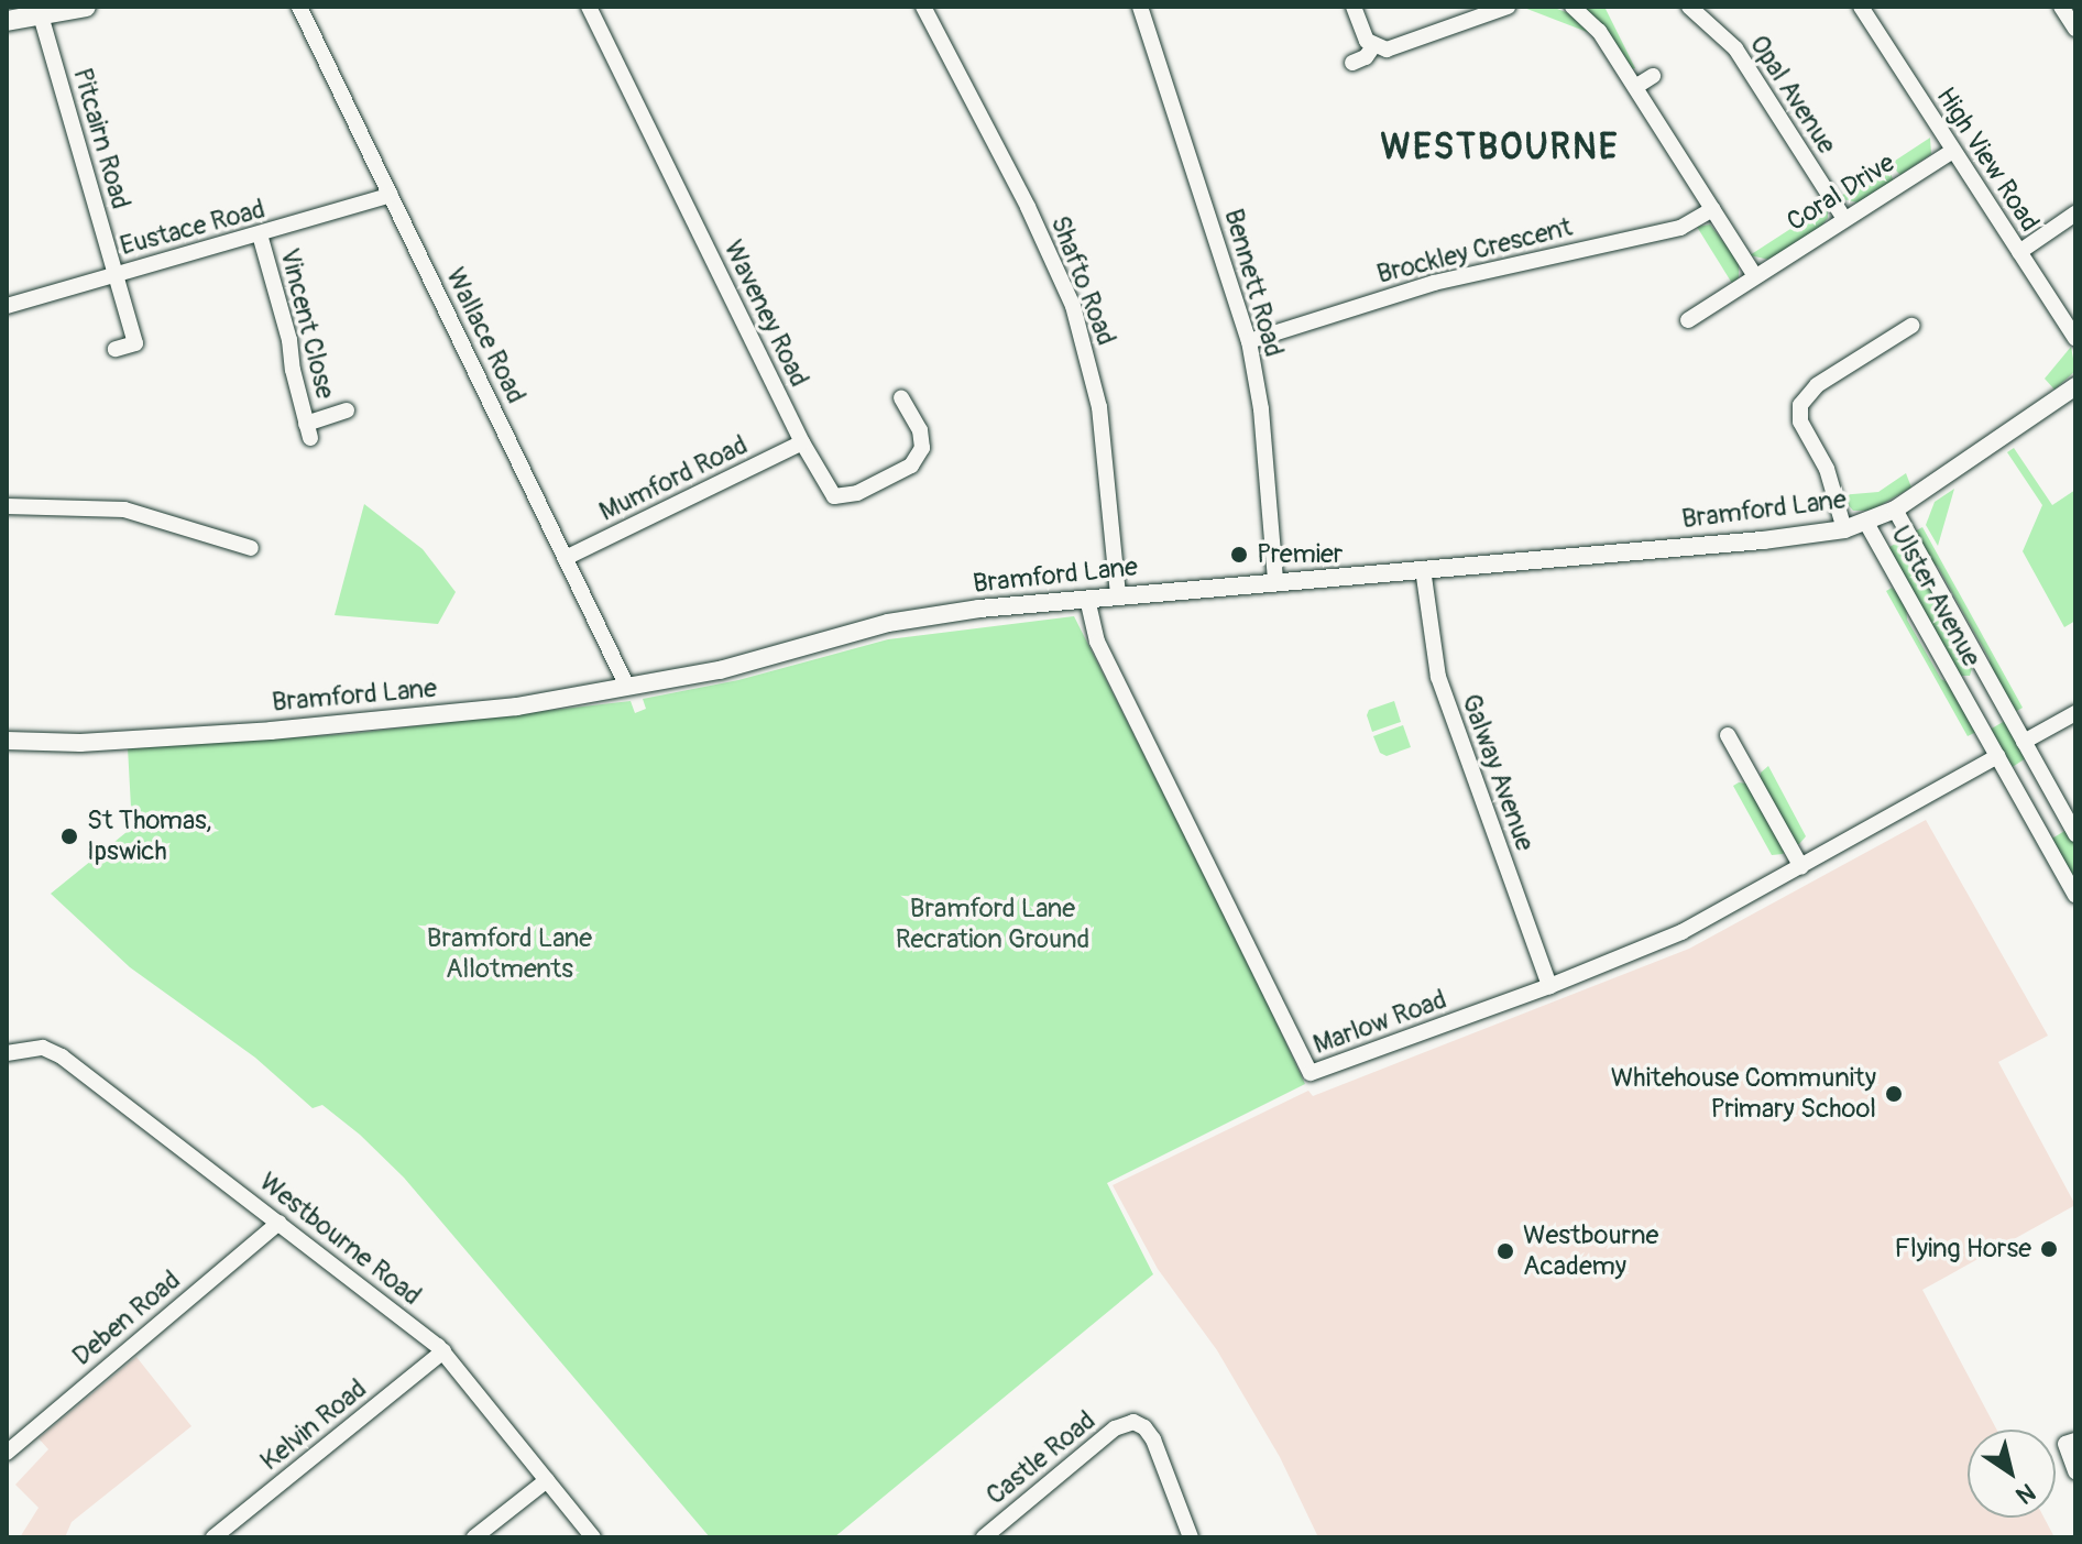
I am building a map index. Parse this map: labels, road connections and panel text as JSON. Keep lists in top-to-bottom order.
{
  "streets": {
    "street": [
      "Opal Avenue",
      "Pitcairn Road",
      "High View Road",
      "Coral Drive",
      "Eustace Road",
      "Brockley Crescent",
      "Shafto Road",
      "Bennett Road",
      "Waveney Road",
      "Vincent Close",
      "Wallace Road",
      "Mumford Road",
      "Bramford Lane",
      "Ulster Avenue",
      "Galway Avenue",
      "Marlow Road",
      "Westbourne Road",
      "Deben Road",
      "Kelvin Road",
      "Castle Road"
    ]
  },
  "crossings": [
    ["Opal Avenue", "Coral Drive"],
    ["Pitcairn Road", "Eustace Road"],
    ["High View Road", "Coral Drive"],
    ["Eustace Road", "Vincent Close"],
    ["Eustace Road", "Wallace Road"],
    ["Brockley Crescent", "Bennett Road"],
    ["Shafto Road", "Bramford Lane"],
    ["Bennett Road", "Bramford Lane"],
    ["Waveney Road", "Mumford Road"],
    ["Wallace Road", "Mumford Road"],
    ["Wallace Road", "Bramford Lane"],
    ["Bramford Lane", "Ulster Avenue"],
    ["Bramford Lane", "Galway Avenue"],
    ["Bramford Lane", "Marlow Road"],
    ["Ulster Avenue", "Marlow Road"],
    ["Galway Avenue", "Marlow Road"],
    ["Westbourne Road", "Deben Road"],
    ["Westbourne Road", "Kelvin Road"]
  ],
  "districts": ["WESTBOURNE"],
  "parks": ["Bramford Lane Recration Ground", "Bramford Lane Allotments"],
  "places": [
    "Premier",
    "St Thomas, Ipswich",
    "Whitehouse Community Primary School",
    "Flying Horse",
    "Westbourne Academy"
  ],
  "north": "bottom right"
}
